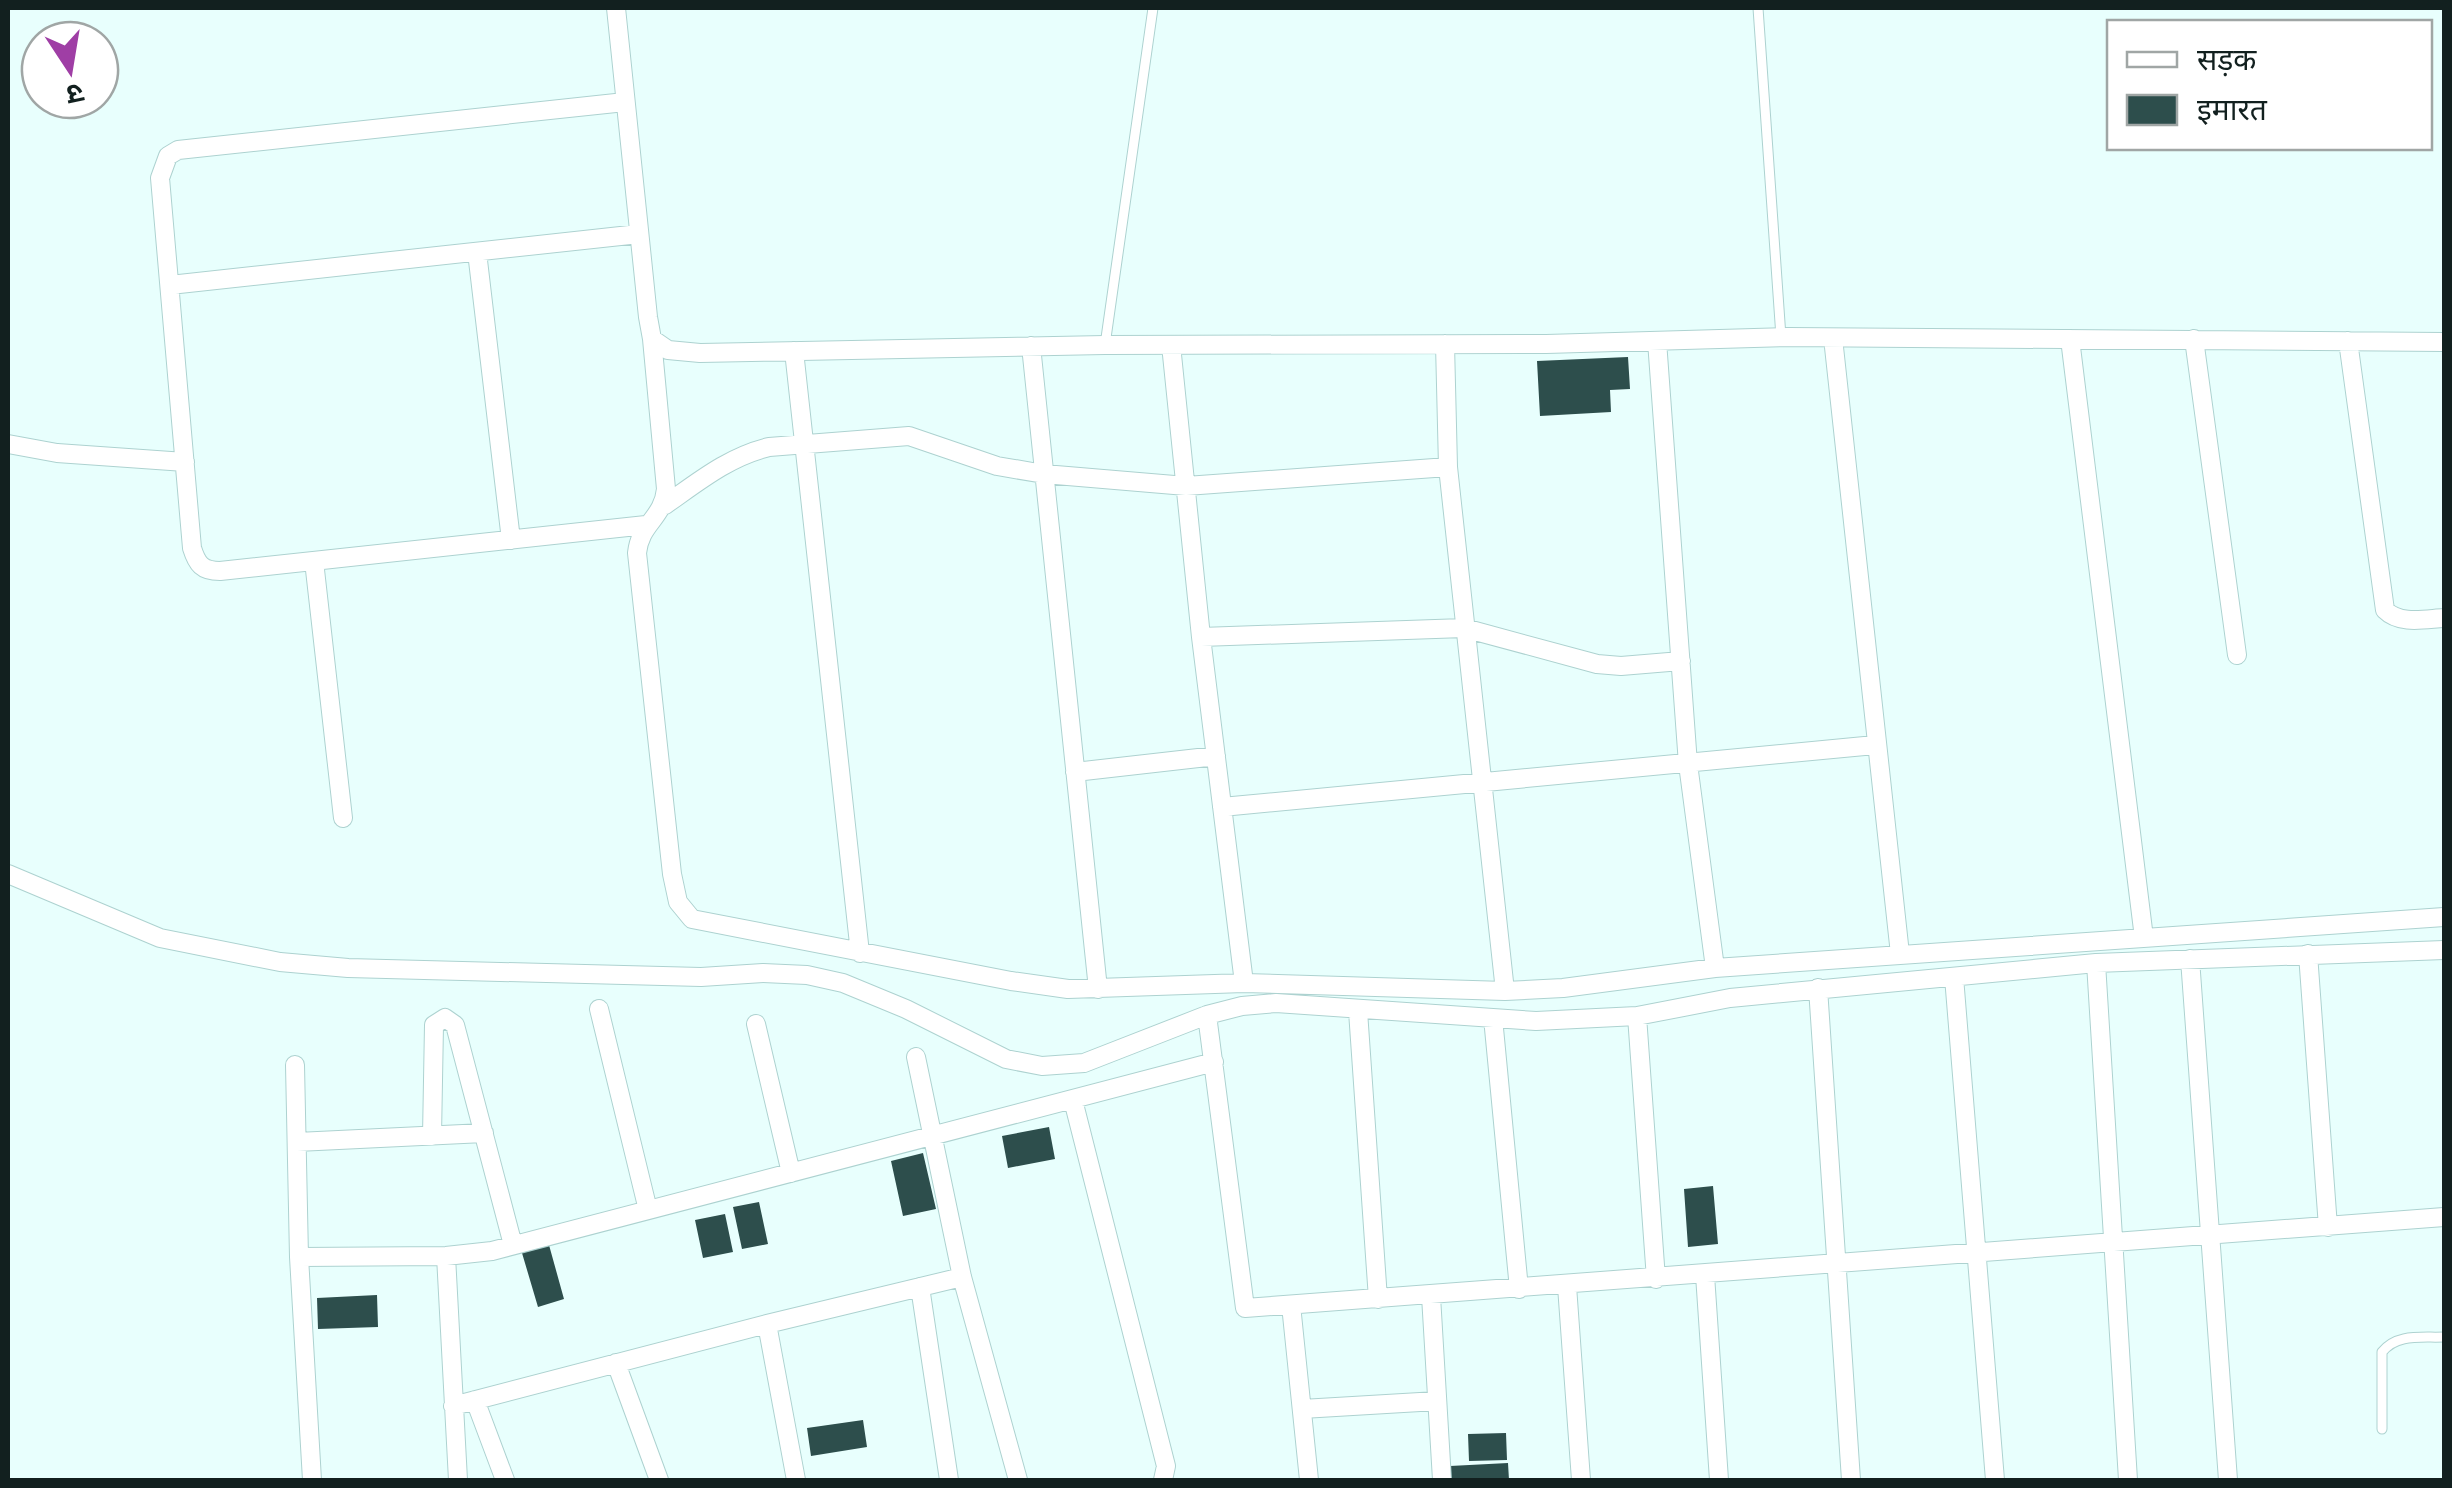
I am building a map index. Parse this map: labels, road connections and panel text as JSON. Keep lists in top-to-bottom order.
{
  "legend": ["सड़क", "इमारत"],
  "north": "bottom"
}
